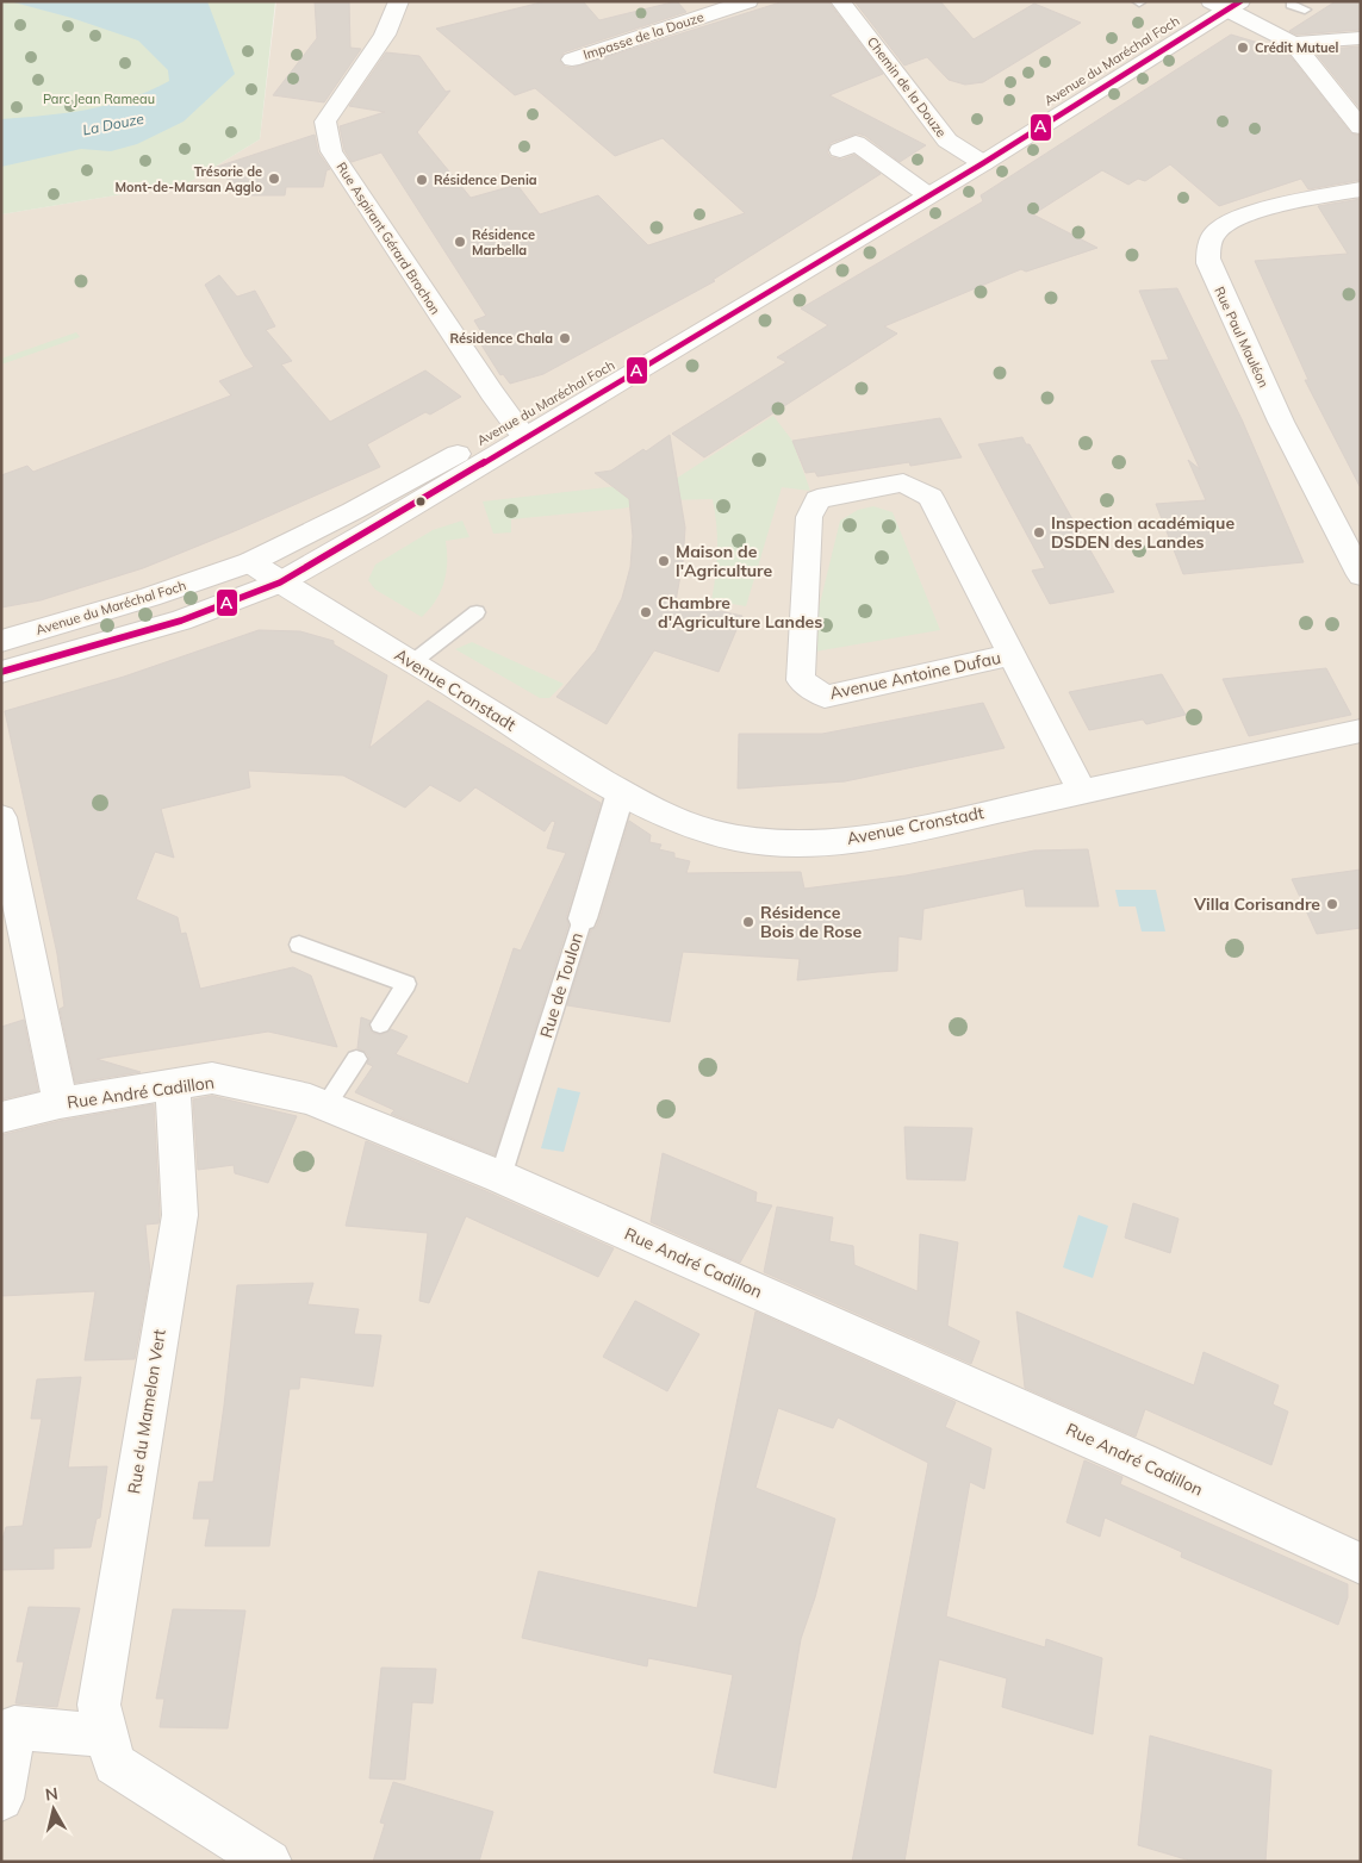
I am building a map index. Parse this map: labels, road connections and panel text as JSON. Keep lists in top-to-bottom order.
{
  "streets": {
    "street": [
      "Impasse de la Douze",
      "Avenue du Maréchal Foch",
      "Chemin de la Douze",
      "Rue Aspirant Gérard Brochon",
      "Rue Paul Mauléon",
      "Avenue Antoine Dufau",
      "Avenue Cronstadt",
      "Rue de Toulon",
      "Rue André Cadillon",
      "Rue du Mamelon Vert"
    ]
  },
  "crossings": [
    ["Avenue du Maréchal Foch", "Chemin de la Douze"],
    ["Avenue du Maréchal Foch", "Rue Aspirant Gérard Brochon"],
    ["Avenue du Maréchal Foch", "Avenue Cronstadt"],
    ["Avenue Antoine Dufau", "Avenue Cronstadt"],
    ["Avenue Cronstadt", "Rue de Toulon"],
    ["Rue de Toulon", "Rue André Cadillon"],
    ["Rue André Cadillon", "Rue du Mamelon Vert"]
  ],
  "water": ["La Douze"],
  "parks": ["Parc Jean Rameau"],
  "places": [
    "Crédit Mutuel",
    "Trésorie de Mont-de-Marsan Agglo",
    "Résidence Denia",
    "Résidence Marbella",
    "Résidence Chala",
    "Inspection académique DSDEN des Landes",
    "Maison de l'Agriculture",
    "Chambre d'Agriculture Landes",
    "Villa Corisandre",
    "Résidence Bois de Rose"
  ],
  "lines": ["transit line A"],
  "north": "top"
}
